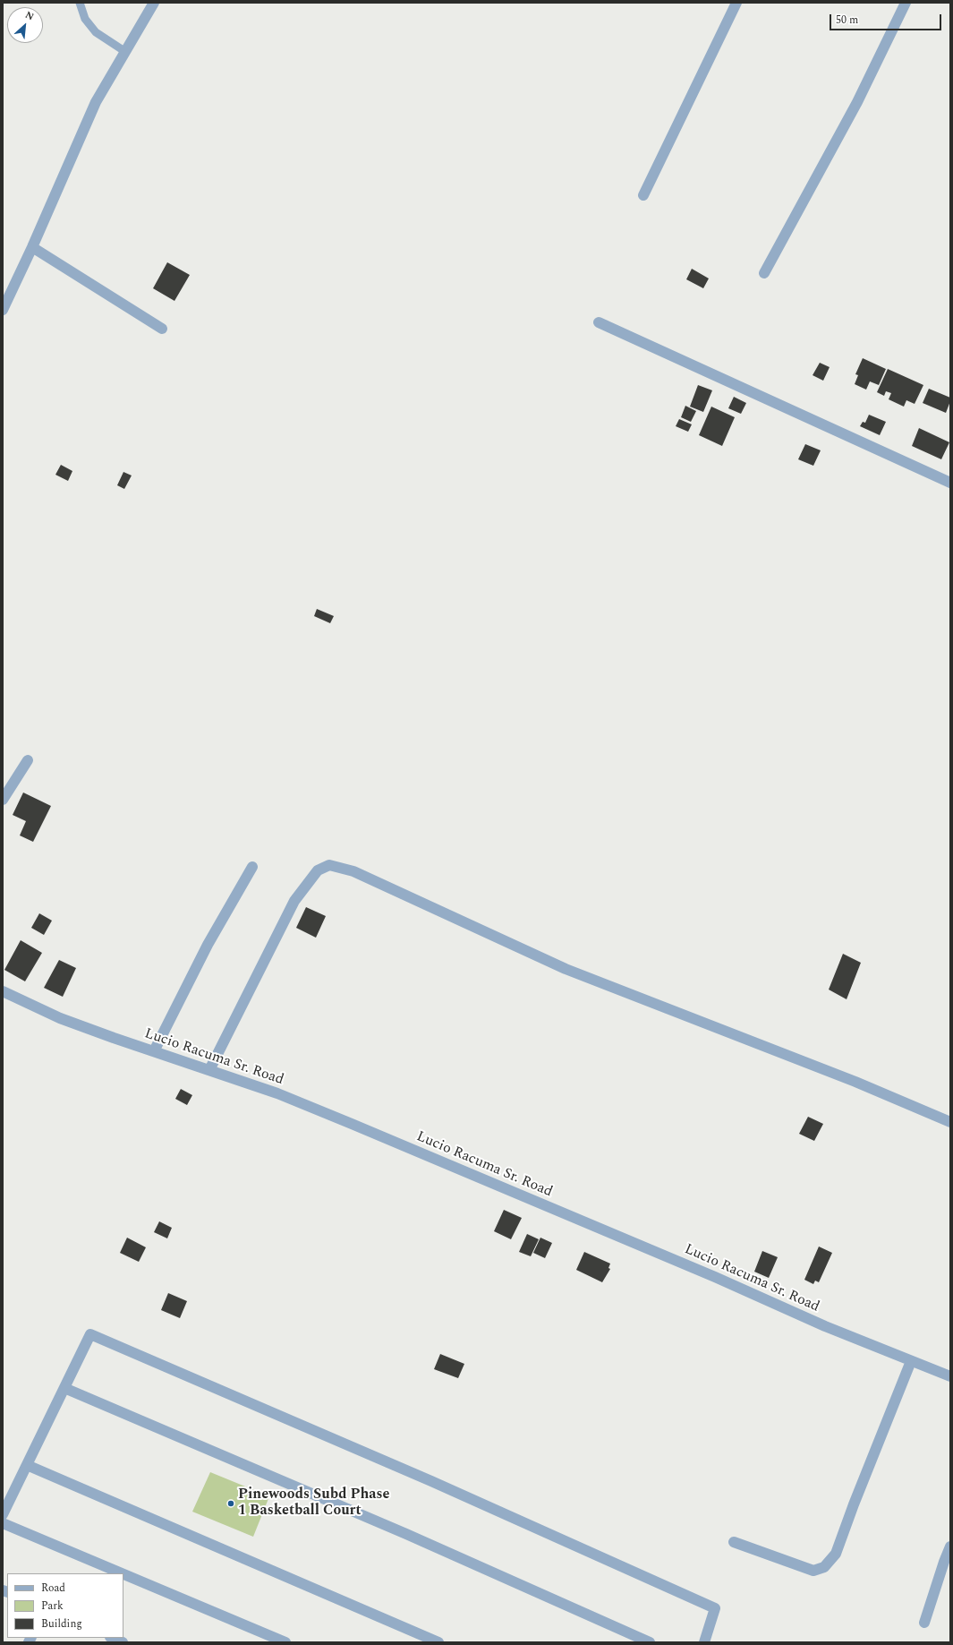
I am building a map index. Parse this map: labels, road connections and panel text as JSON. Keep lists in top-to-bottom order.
{
  "streets": {
    "street": ["Lucio Racuma Sr. Road"]
  },
  "places": ["Pinewoods Subd Phase 1 Basketball Court"],
  "legend": ["Road", "Park", "Building"],
  "scale_bar": "50 m",
  "north": "top right"
}
